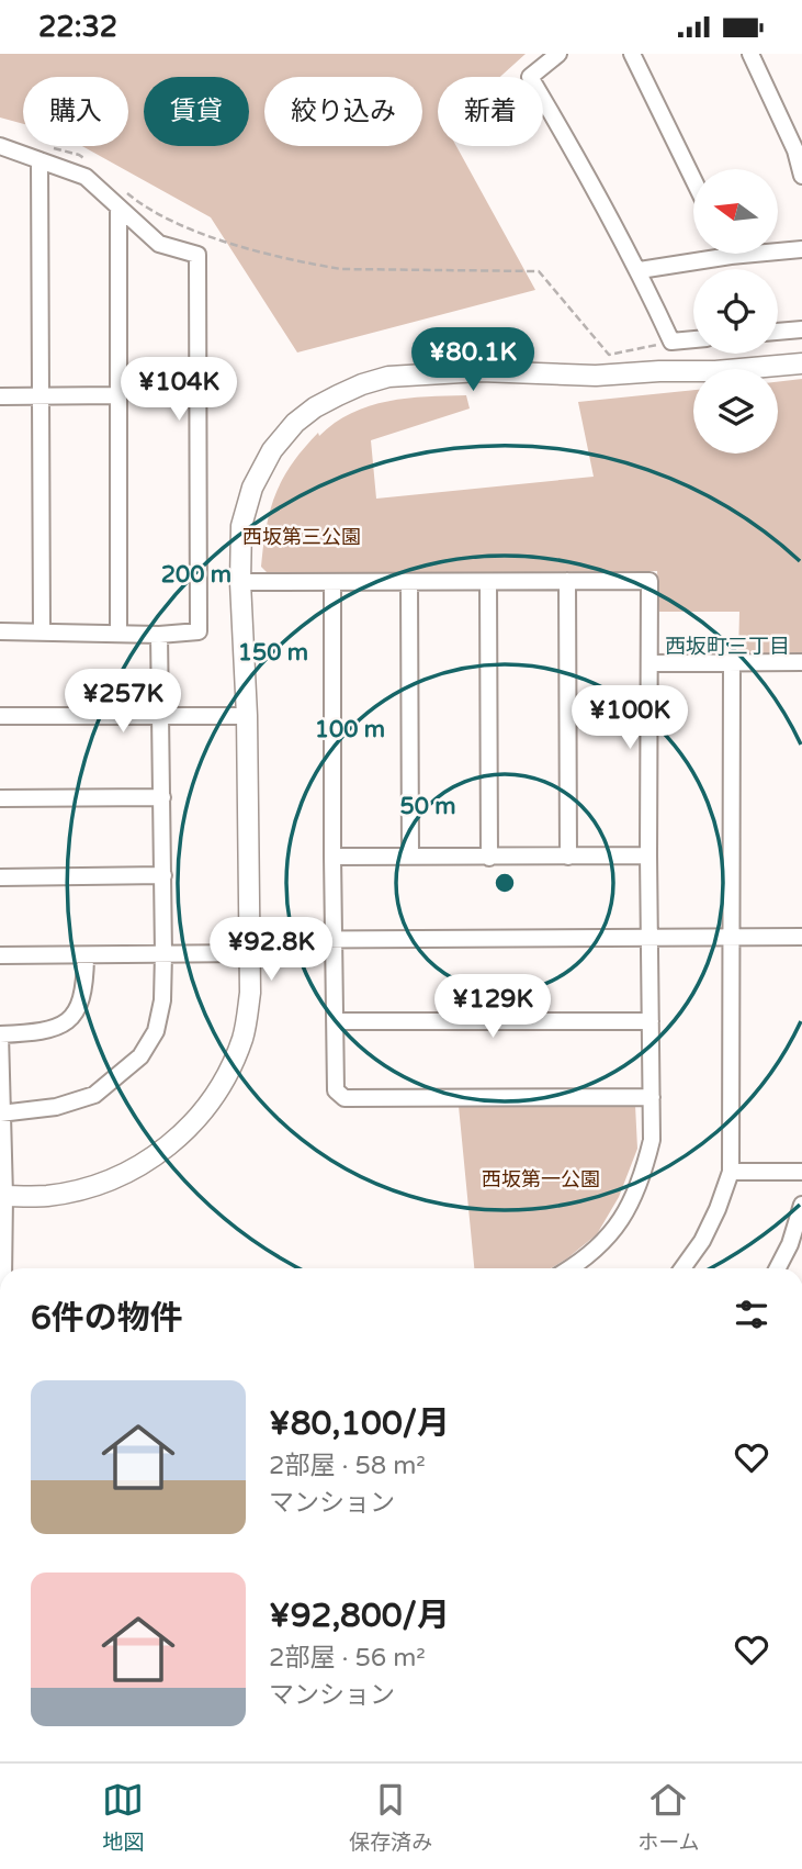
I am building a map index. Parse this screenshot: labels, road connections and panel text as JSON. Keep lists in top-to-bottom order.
{
  "districts": ["西坂町三丁目"],
  "parks": ["西坂第三公園", "西坂第一公園"],
  "north": "left",
  "page": {
    "status": "22:32",
    "chip": [
      "購入",
      "賃貸",
      "絞り込み",
      "新着"
    ],
    "price": [
      "¥80.1K",
      "¥104K",
      "¥257K",
      "¥100K",
      "¥92.8K",
      "¥129K"
    ],
    "heading": "6件の物件",
    "list": [
      {
        "name": "¥80,100/月",
        "note": "2部屋 · 58 m² · マンション"
      },
      {
        "name": "¥92,800/月",
        "note": "2部屋 · 56 m² · マンション"
      }
    ],
    "tabs": ["地図", "保存済み", "ホーム"]
  },
  "rings": [
    "200 m",
    "150 m",
    "100 m",
    "50 m"
  ]
}
